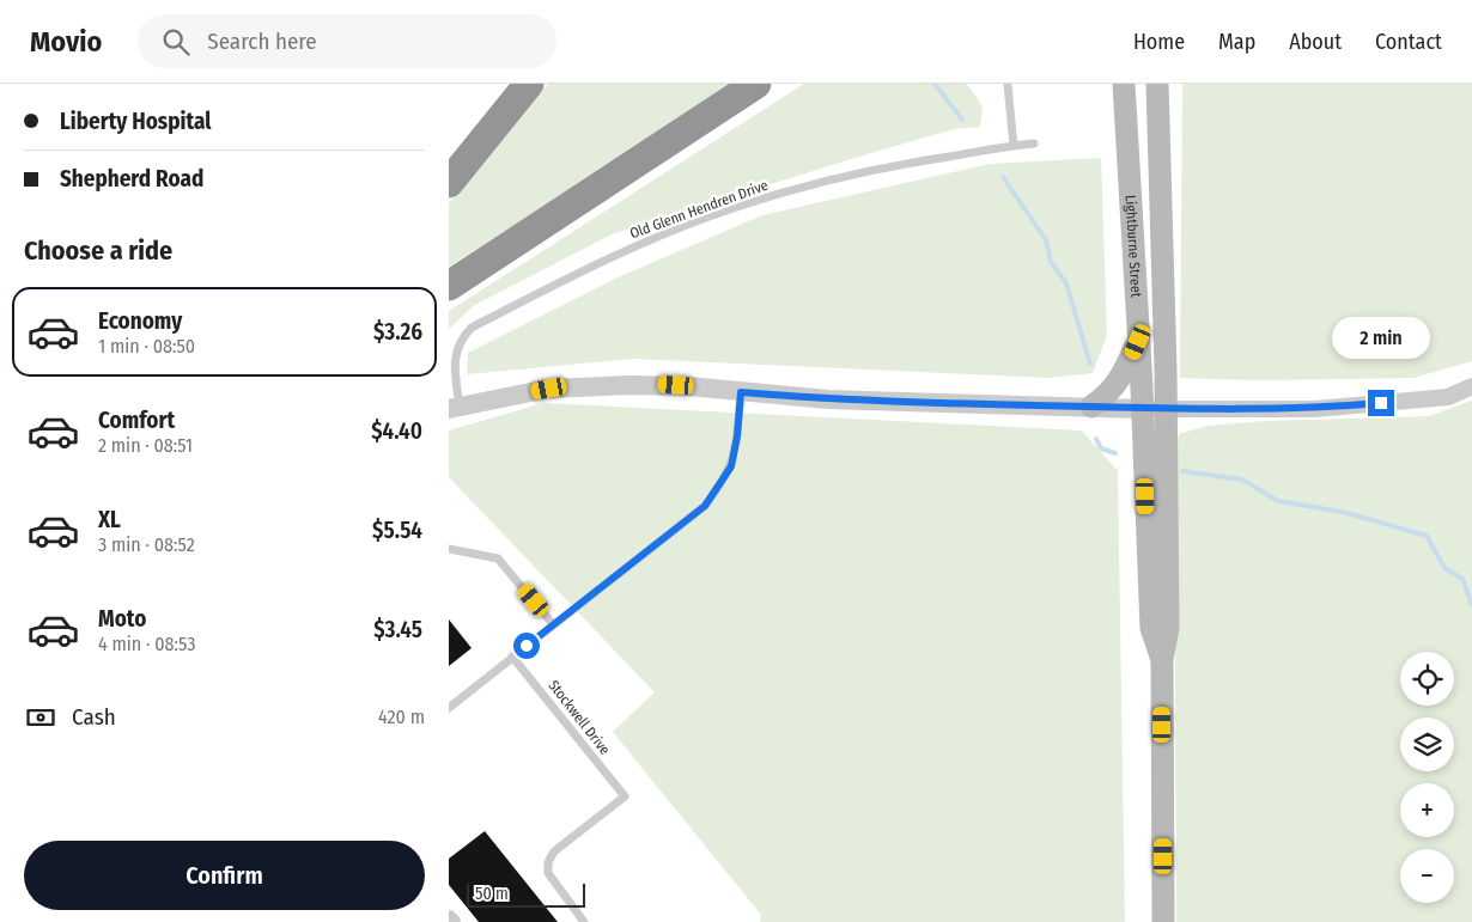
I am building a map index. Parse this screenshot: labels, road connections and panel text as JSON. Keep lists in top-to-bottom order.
{
  "streets": {
    "main road": ["Lightburne Street"],
    "lane": ["Old Glenn Hendren Drive", "Stockwell Drive"]
  },
  "scale_bar": "50 m",
  "page": {
    "header": "Movio",
    "search": "Search here",
    "nav": [
      "Home",
      "Map",
      "About",
      "Contact"
    ],
    "banner": ["Liberty Hospital", "Shepherd Road"],
    "heading": "Choose a ride",
    "list": [
      {
        "name": "Economy",
        "note": "1 min · 08:50",
        "value": "$3.26"
      },
      {
        "name": "Comfort",
        "note": "2 min · 08:51",
        "value": "$4.40"
      },
      {
        "name": "XL",
        "note": "3 min · 08:52",
        "value": "$5.54"
      },
      {
        "name": "Moto",
        "note": "4 min · 08:53",
        "value": "$3.45"
      }
    ],
    "bubble": "2 min",
    "map_buttons": ["+", "−"],
    "pay": ["Cash", "420 m"],
    "buttons": "Confirm",
    "scale": "50 m"
  }
}
